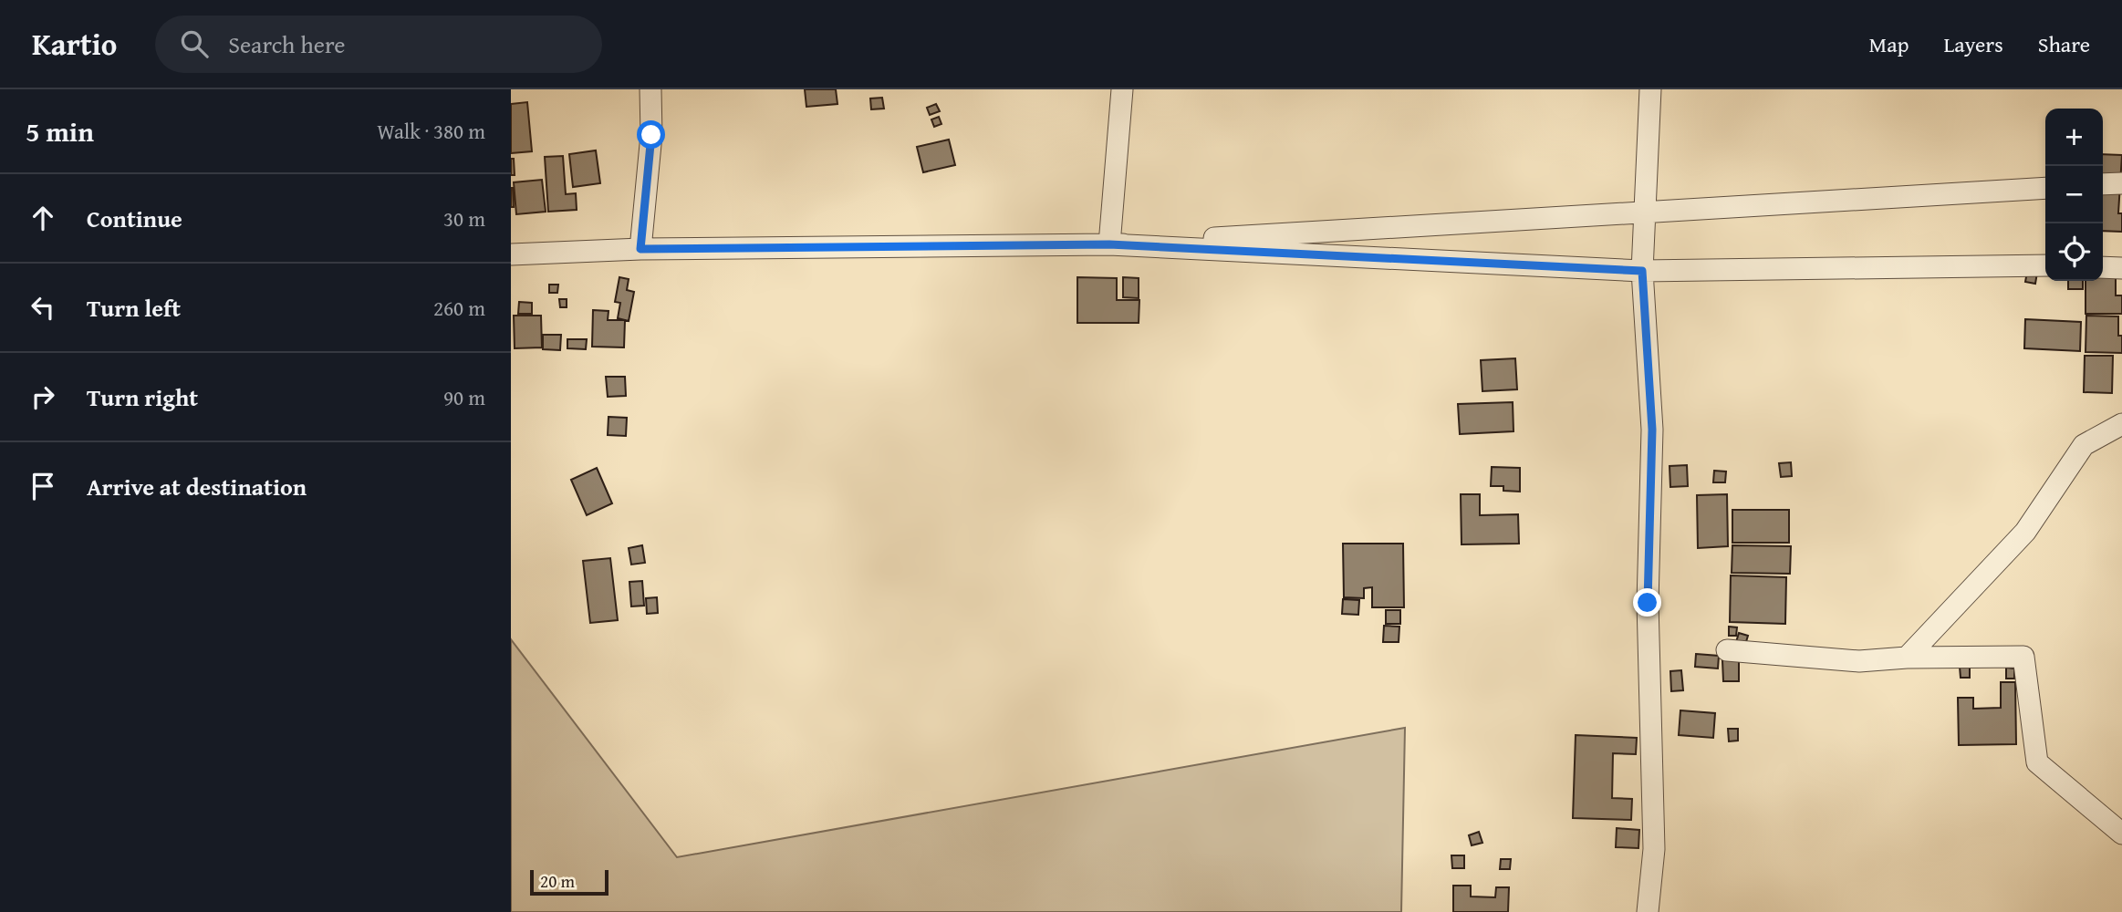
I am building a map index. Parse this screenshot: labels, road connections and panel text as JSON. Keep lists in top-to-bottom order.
{
  "scale_bar": "20 m",
  "page": {
    "header": "Kartio",
    "search": "Search here",
    "nav": ["Map", "Layers", "Share"],
    "heading": ["5 min", "Walk · 380 m"],
    "map_buttons": ["+", "−"],
    "list": [
      ["Continue", "30 m"],
      ["Turn left", "260 m"],
      ["Turn right", "90 m"],
      "Arrive at destination"
    ],
    "scale": "20 m"
  }
}
